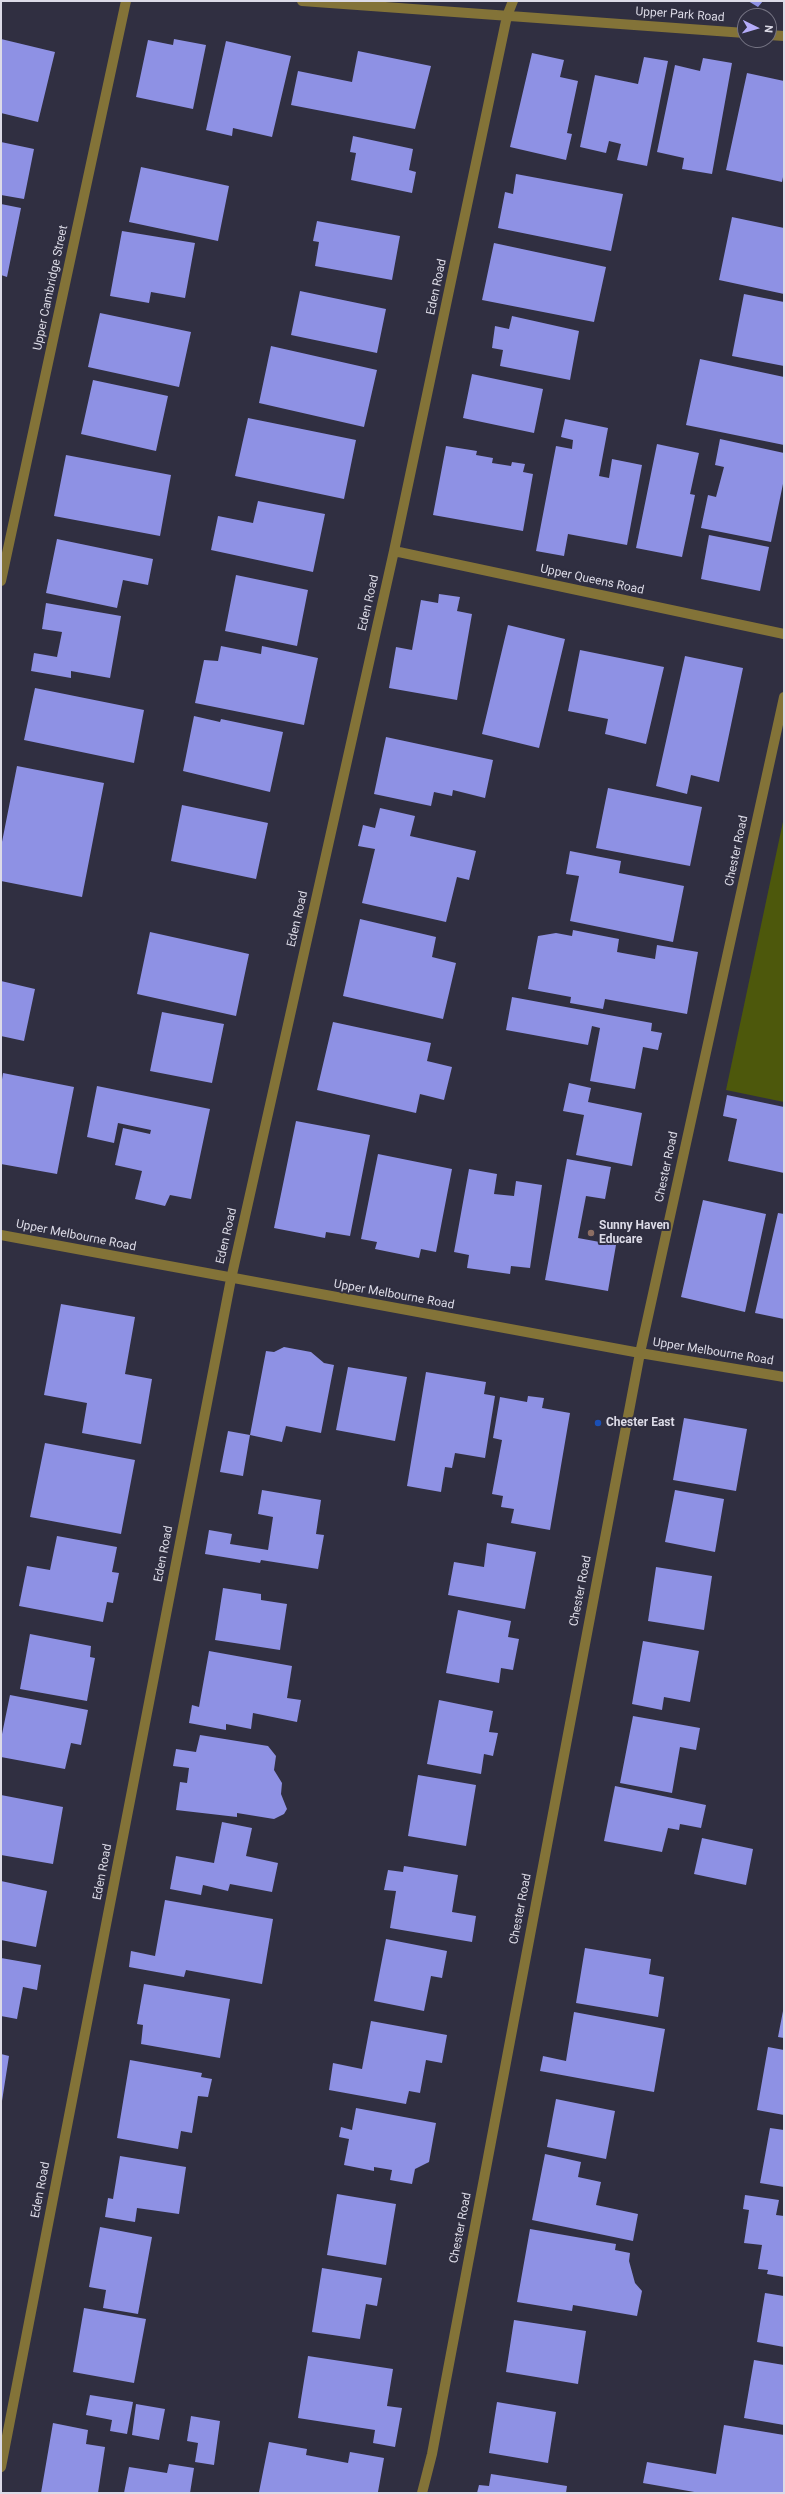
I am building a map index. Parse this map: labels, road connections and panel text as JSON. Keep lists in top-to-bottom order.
{
  "streets": {
    "street": [
      "Upper Park Road",
      "Eden Road",
      "Upper Cambridge Street",
      "Upper Queens Road",
      "Chester Road",
      "Upper Melbourne Road"
    ]
  },
  "crossings": [
    ["Upper Park Road", "Eden Road"],
    ["Eden Road", "Upper Queens Road"],
    ["Eden Road", "Upper Melbourne Road"],
    ["Chester Road", "Upper Melbourne Road"]
  ],
  "places": ["Sunny Haven Educare", "Chester East"],
  "north": "right"
}
